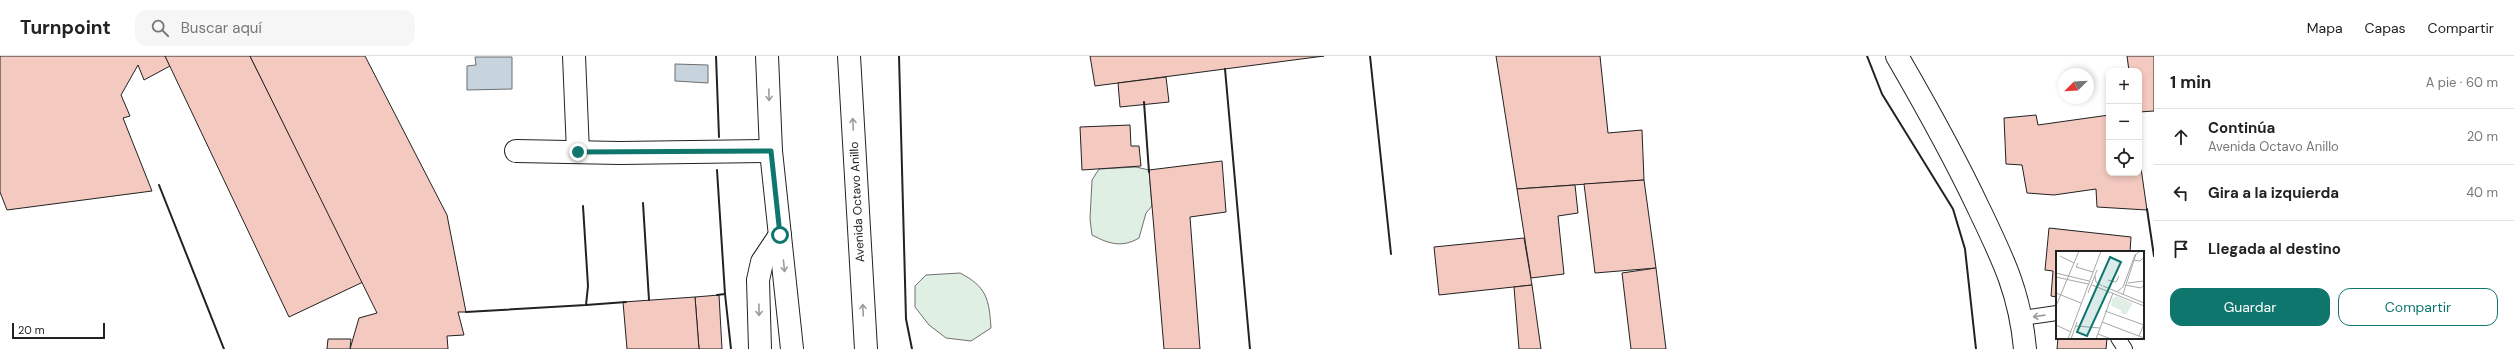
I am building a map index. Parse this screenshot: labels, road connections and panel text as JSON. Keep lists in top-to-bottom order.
{
  "streets": {
    "main road": ["Avenida Octavo Anillo"]
  },
  "scale_bar": "20 m",
  "north": "bottom left",
  "page": {
    "header": "Turnpoint",
    "search": "Buscar aquí",
    "nav": ["Mapa", "Capas", "Compartir"],
    "heading": ["1 min", "A pie · 60 m"],
    "map_buttons": ["+", "−"],
    "list": [
      ["Continúa", "Avenida Octavo Anillo", "20 m"],
      ["Gira a la izquierda", "40 m"],
      "Llegada al destino"
    ],
    "buttons": ["Guardar", "Compartir"],
    "scale": "20 m"
  }
}
